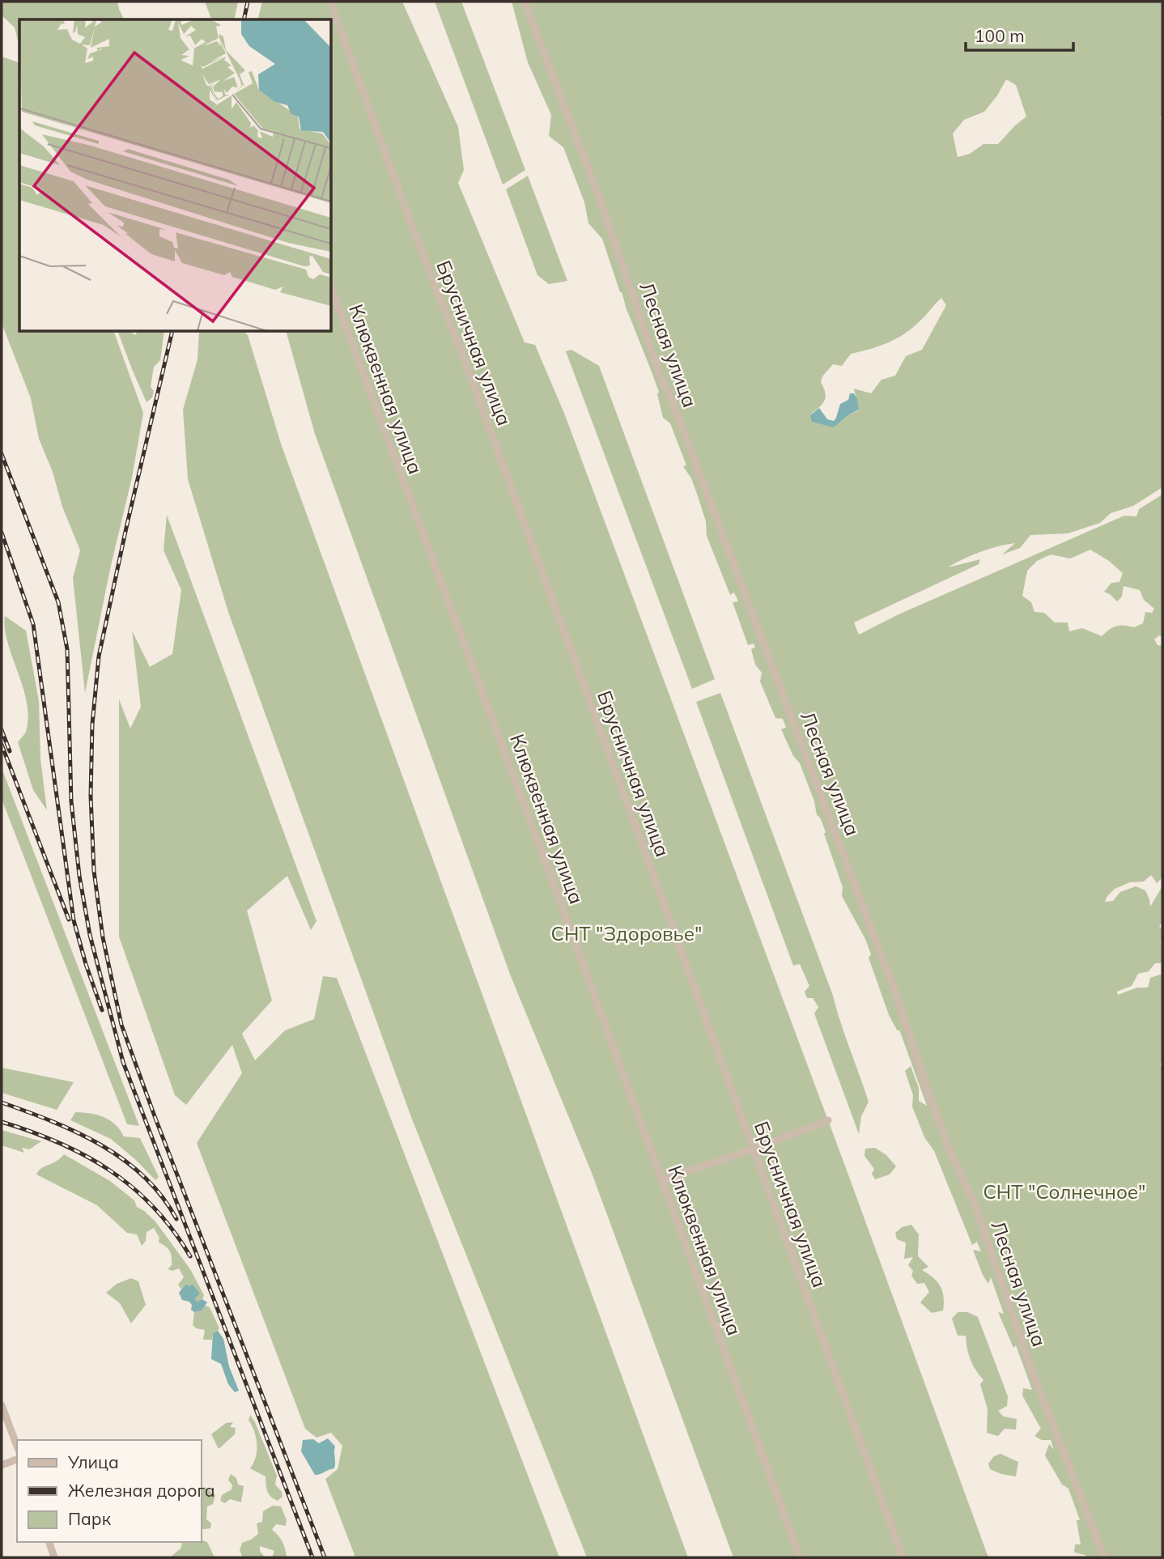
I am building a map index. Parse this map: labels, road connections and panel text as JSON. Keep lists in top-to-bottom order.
{
  "streets": {
    "street": ["Брусничная улица", "Лесная улица", "Клюквенная улица"]
  },
  "parks": ["СНТ \"Здоровье\"", "СНТ \"Солнечное\""],
  "legend": ["Улица", "Железная дорога", "Парк"],
  "scale_bar": "100 m"
}
